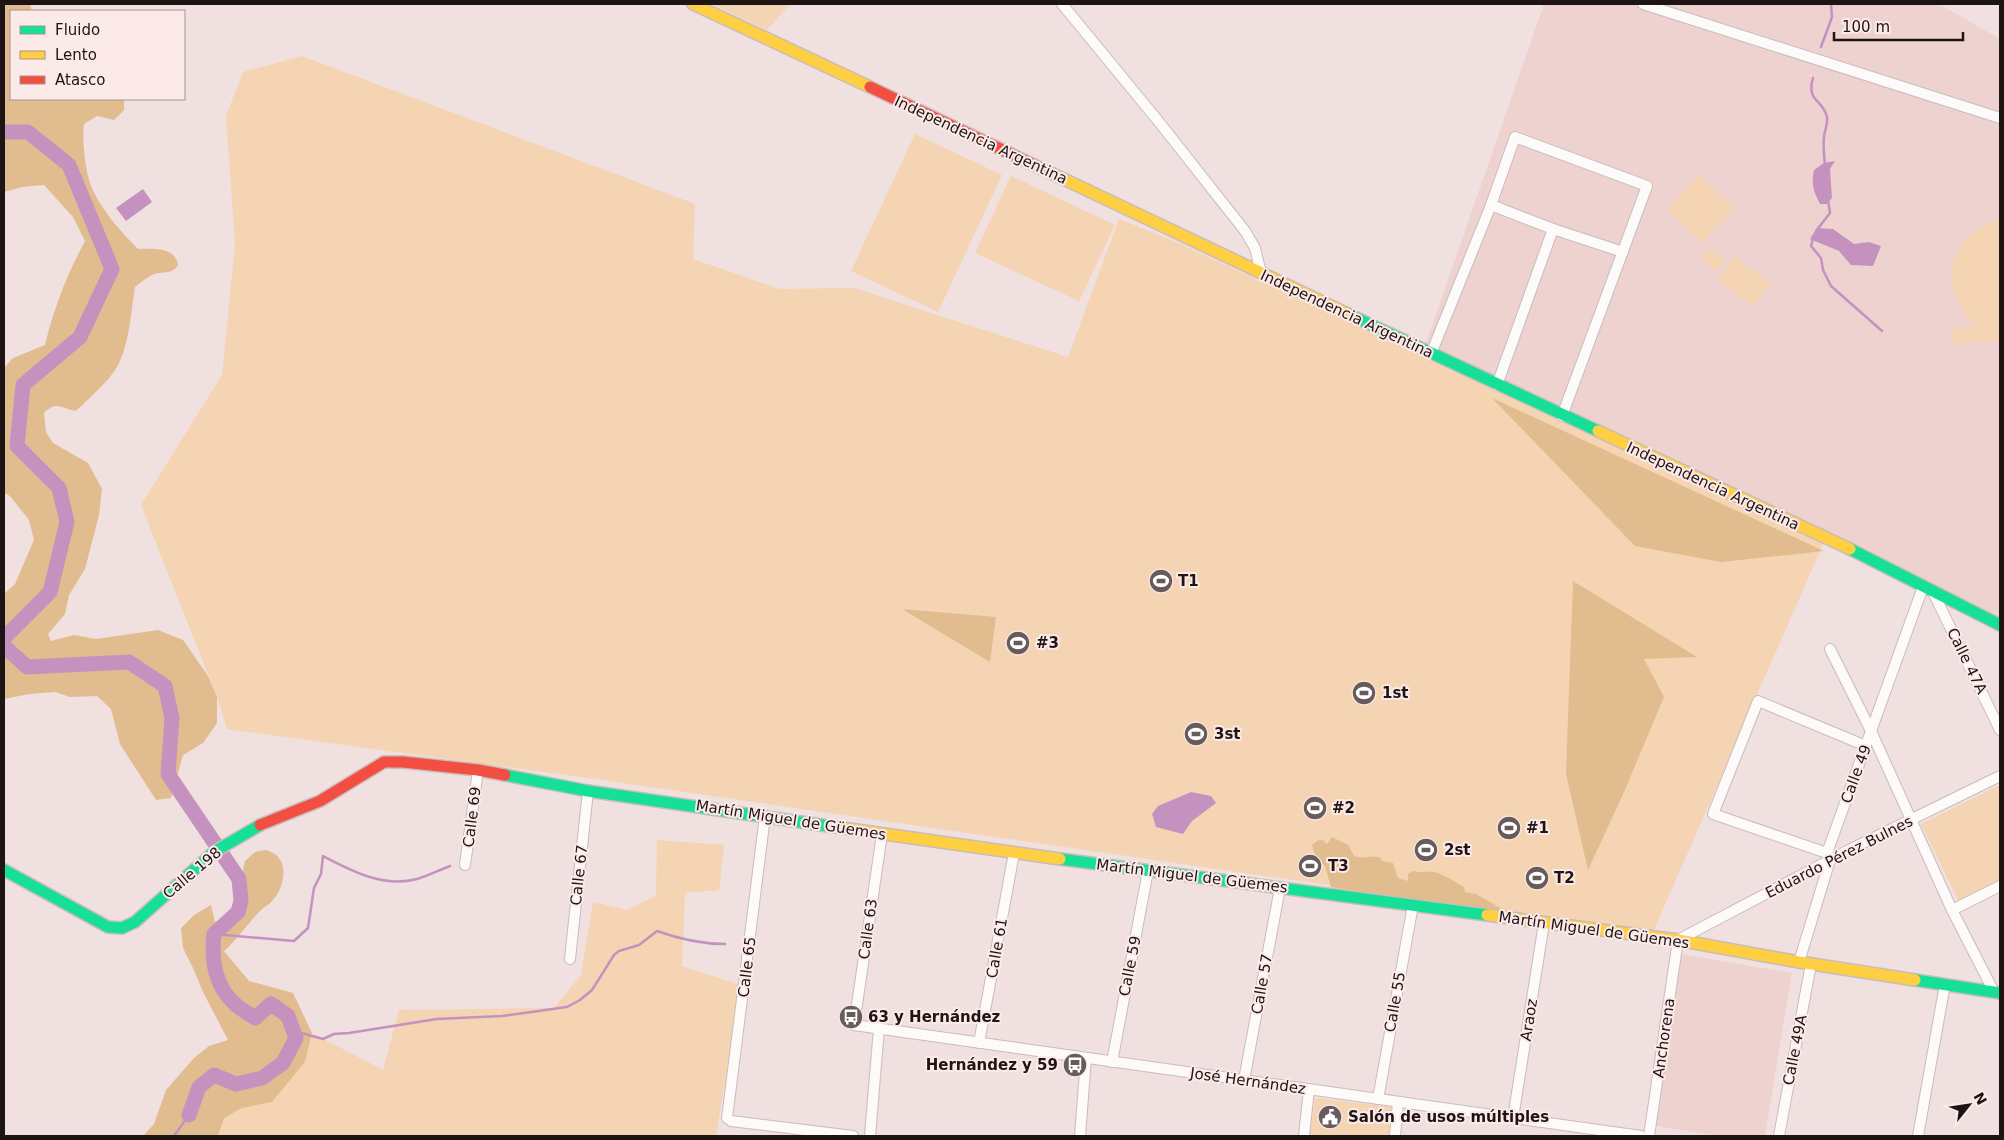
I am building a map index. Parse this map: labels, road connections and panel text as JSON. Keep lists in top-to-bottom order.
{
  "streets": {
    "street": [
      "Independencia Argentina",
      "Calle 47A",
      "Calle 49",
      "Calle 69",
      "Martín Miguel de Güemes",
      "Eduardo Pérez Bulnes",
      "Calle 198",
      "Calle 67",
      "Calle 63",
      "Calle 61",
      "Calle 59",
      "Calle 65",
      "Calle 57",
      "Calle 55",
      "Araoz",
      "Anchorena",
      "Calle 49A",
      "José Hernández"
    ]
  },
  "crossings": [
    ["Independencia Argentina", "Calle 47A"],
    ["Independencia Argentina", "Calle 49"],
    ["Calle 47A", "Calle 49"],
    ["Calle 49", "Martín Miguel de Güemes"],
    ["Calle 49", "Eduardo Pérez Bulnes"],
    ["Calle 69", "Martín Miguel de Güemes"],
    ["Martín Miguel de Güemes", "Eduardo Pérez Bulnes"],
    ["Martín Miguel de Güemes", "Calle 198"],
    ["Martín Miguel de Güemes", "Calle 67"],
    ["Martín Miguel de Güemes", "Calle 63"],
    ["Martín Miguel de Güemes", "Calle 61"],
    ["Martín Miguel de Güemes", "Calle 59"],
    ["Martín Miguel de Güemes", "Calle 65"],
    ["Martín Miguel de Güemes", "Calle 57"],
    ["Martín Miguel de Güemes", "Calle 55"],
    ["Martín Miguel de Güemes", "Araoz"],
    ["Martín Miguel de Güemes", "Anchorena"],
    ["Martín Miguel de Güemes", "Calle 49A"],
    ["Eduardo Pérez Bulnes", "Anchorena"],
    ["Calle 63", "José Hernández"],
    ["Calle 61", "José Hernández"],
    ["Calle 59", "José Hernández"],
    ["Calle 57", "José Hernández"],
    ["Calle 55", "José Hernández"],
    ["Araoz", "José Hernández"]
  ],
  "places": {
    "sports": [
      "T1",
      "#3",
      "1st",
      "3st",
      "#2",
      "#1",
      "2st",
      "T3",
      "T2"
    ],
    "bus stop": ["63 y Hernández", "Hernández y 59"],
    "public building": ["Salón de usos múltiples"]
  },
  "legend": ["Fluido", "Lento", "Atasco"],
  "scale_bar": "100 m",
  "north": "top right"
}
